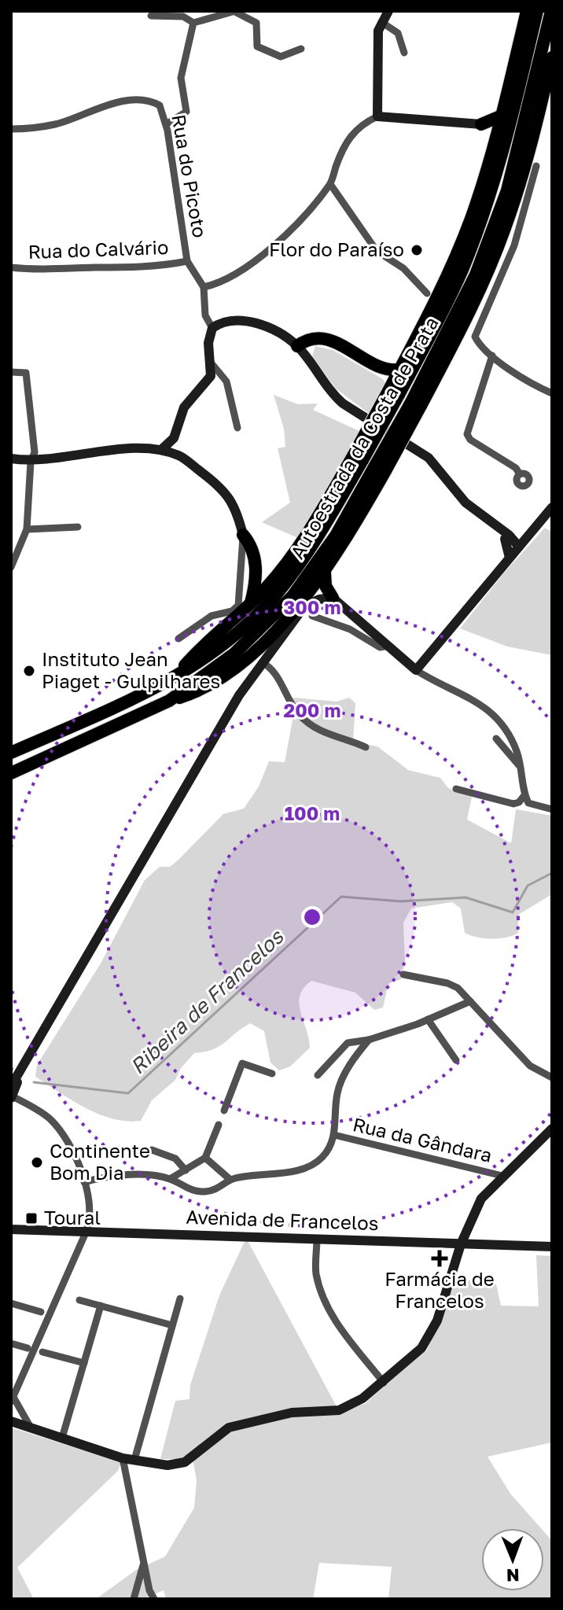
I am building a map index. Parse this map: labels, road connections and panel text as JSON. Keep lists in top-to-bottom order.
{
  "streets": {
    "highway": ["Autoestrada da Costa de Prata"],
    "street": [
      "Rua do Picoto",
      "Rua do Calvário",
      "Rua da Gândara",
      "Avenida de Francelos"
    ]
  },
  "crossings": [
    ["Rua do Picoto", "Rua do Calvário"]
  ],
  "water": ["Ribeira de Francelos"],
  "places": {
    "other": ["Flor do Paraíso", "Instituto Jean Piaget - Gulpilhares", "Continente Bom Dia"],
    "transit": ["Toural"],
    "health": ["Farmácia de Francelos"]
  },
  "north": "bottom",
  "rings": ["300 m", "200 m", "100 m"]
}
